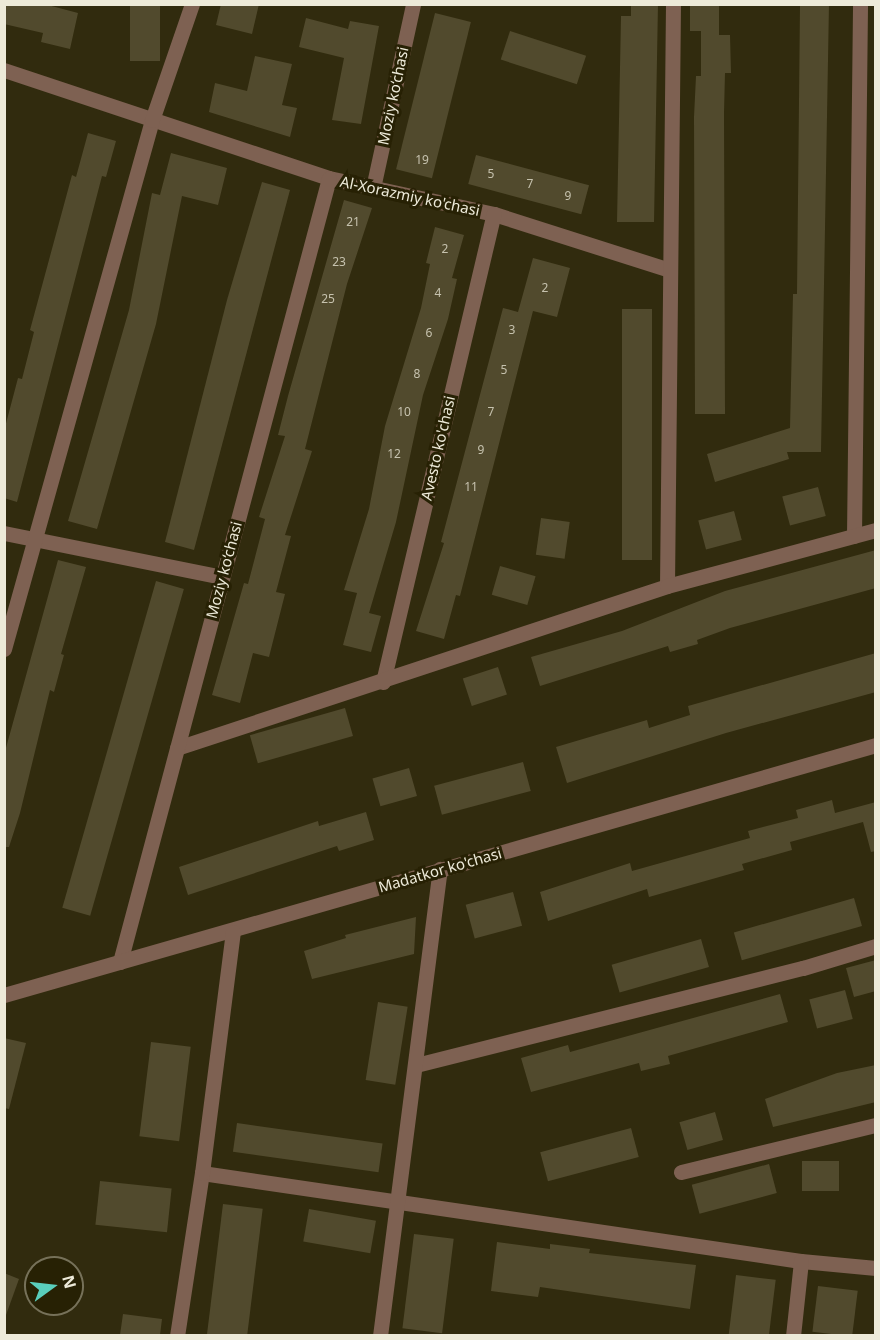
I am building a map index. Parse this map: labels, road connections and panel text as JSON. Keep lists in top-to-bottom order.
{
  "streets": {
    "street": [
      "Moziy ko‘chasi",
      "Al-Xorazmiy ko'chasi",
      "Avesto ko'chasi",
      "Madatkor ko'chasi"
    ]
  },
  "crossings": [
    ["Moziy ko‘chasi", "Al-Xorazmiy ko'chasi"],
    ["Moziy ko‘chasi", "Madatkor ko'chasi"],
    ["Al-Xorazmiy ko'chasi", "Avesto ko'chasi"]
  ],
  "house_numbers": [
    "19",
    "5",
    "7",
    "9",
    "21",
    "2",
    "23",
    "2",
    "4",
    "25",
    "3",
    "6",
    "5",
    "8",
    "10",
    "7",
    "9",
    "12",
    "11"
  ],
  "north": "right"
}
